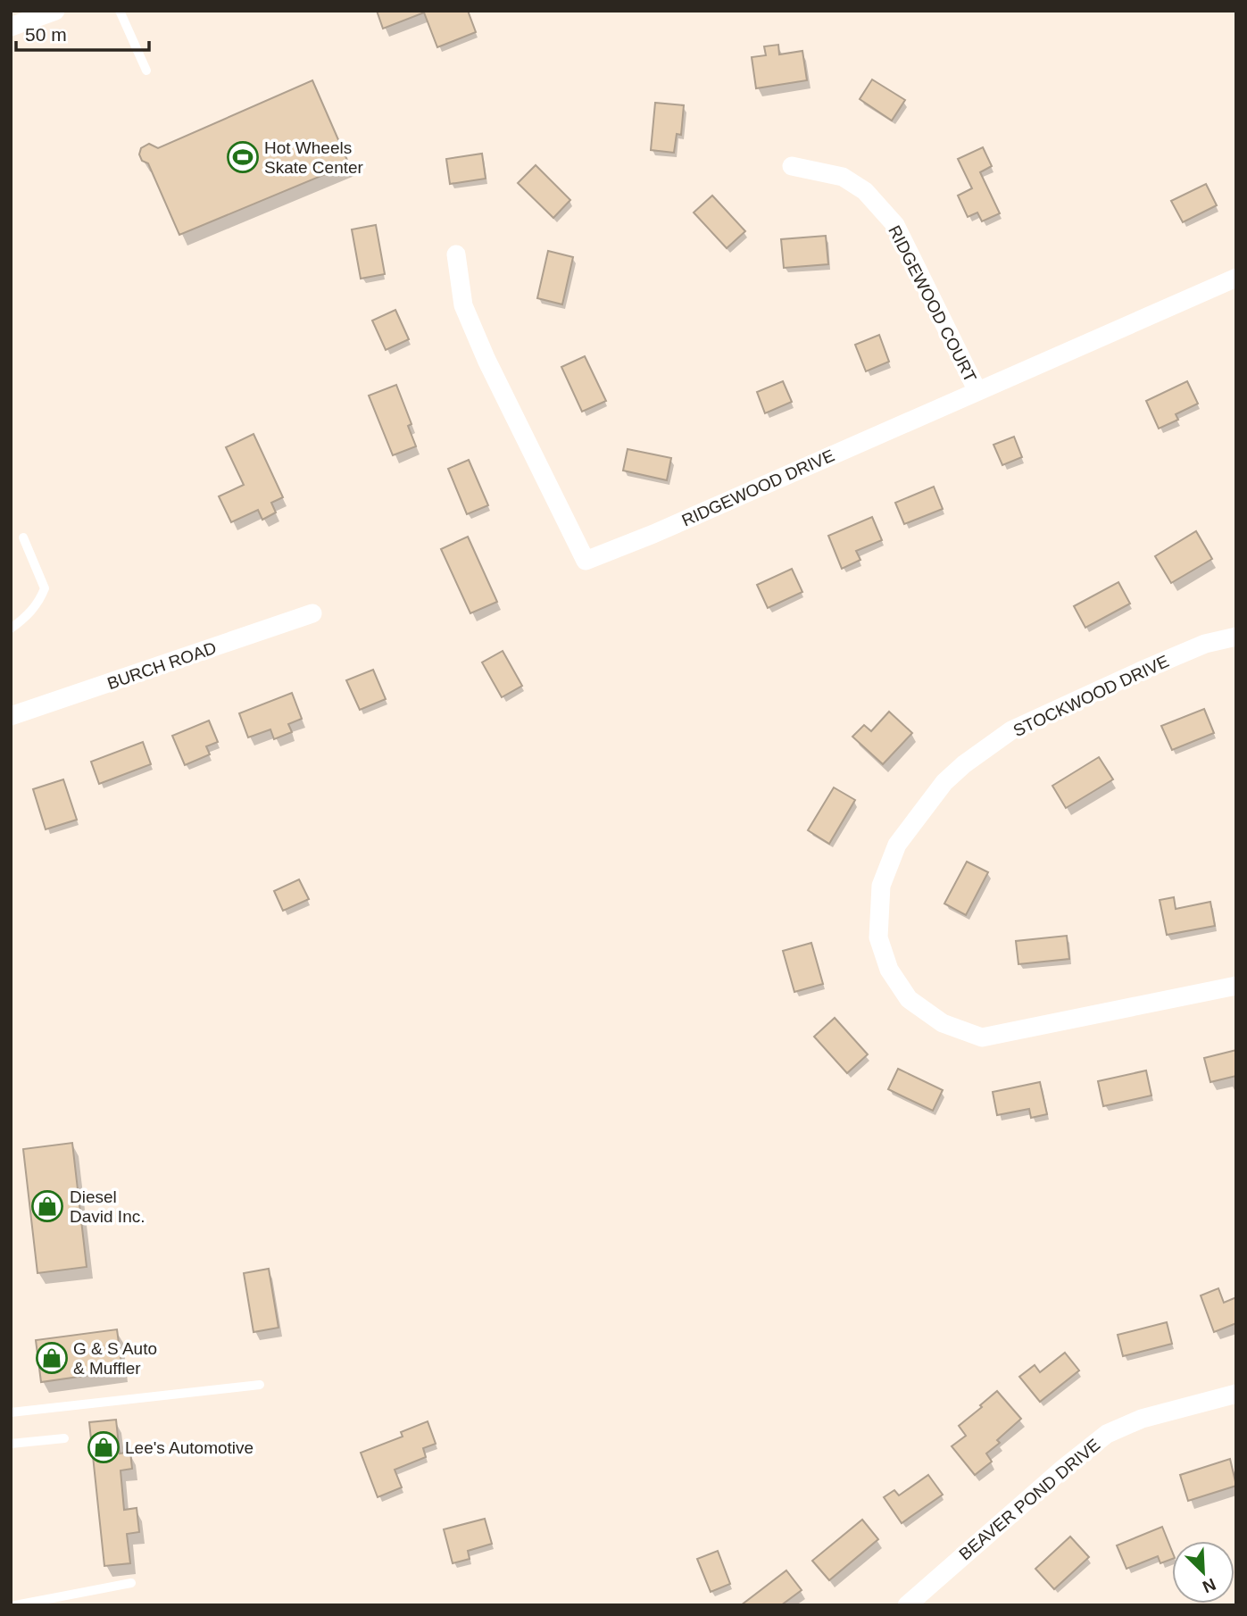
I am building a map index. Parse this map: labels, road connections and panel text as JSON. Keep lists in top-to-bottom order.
{
  "streets": {
    "street": [
      "RIDGEWOOD COURT",
      "RIDGEWOOD DRIVE",
      "BURCH ROAD",
      "STOCKWOOD DRIVE",
      "BEAVER POND DRIVE"
    ]
  },
  "crossings": [
    ["RIDGEWOOD COURT", "RIDGEWOOD DRIVE"]
  ],
  "places": {
    "sports": ["Hot Wheels Skate Center"],
    "shop": ["Diesel David Inc.", "G & S Auto & Muffler", "Lee's Automotive"]
  },
  "scale_bar": "50 m",
  "north": "bottom right"
}
